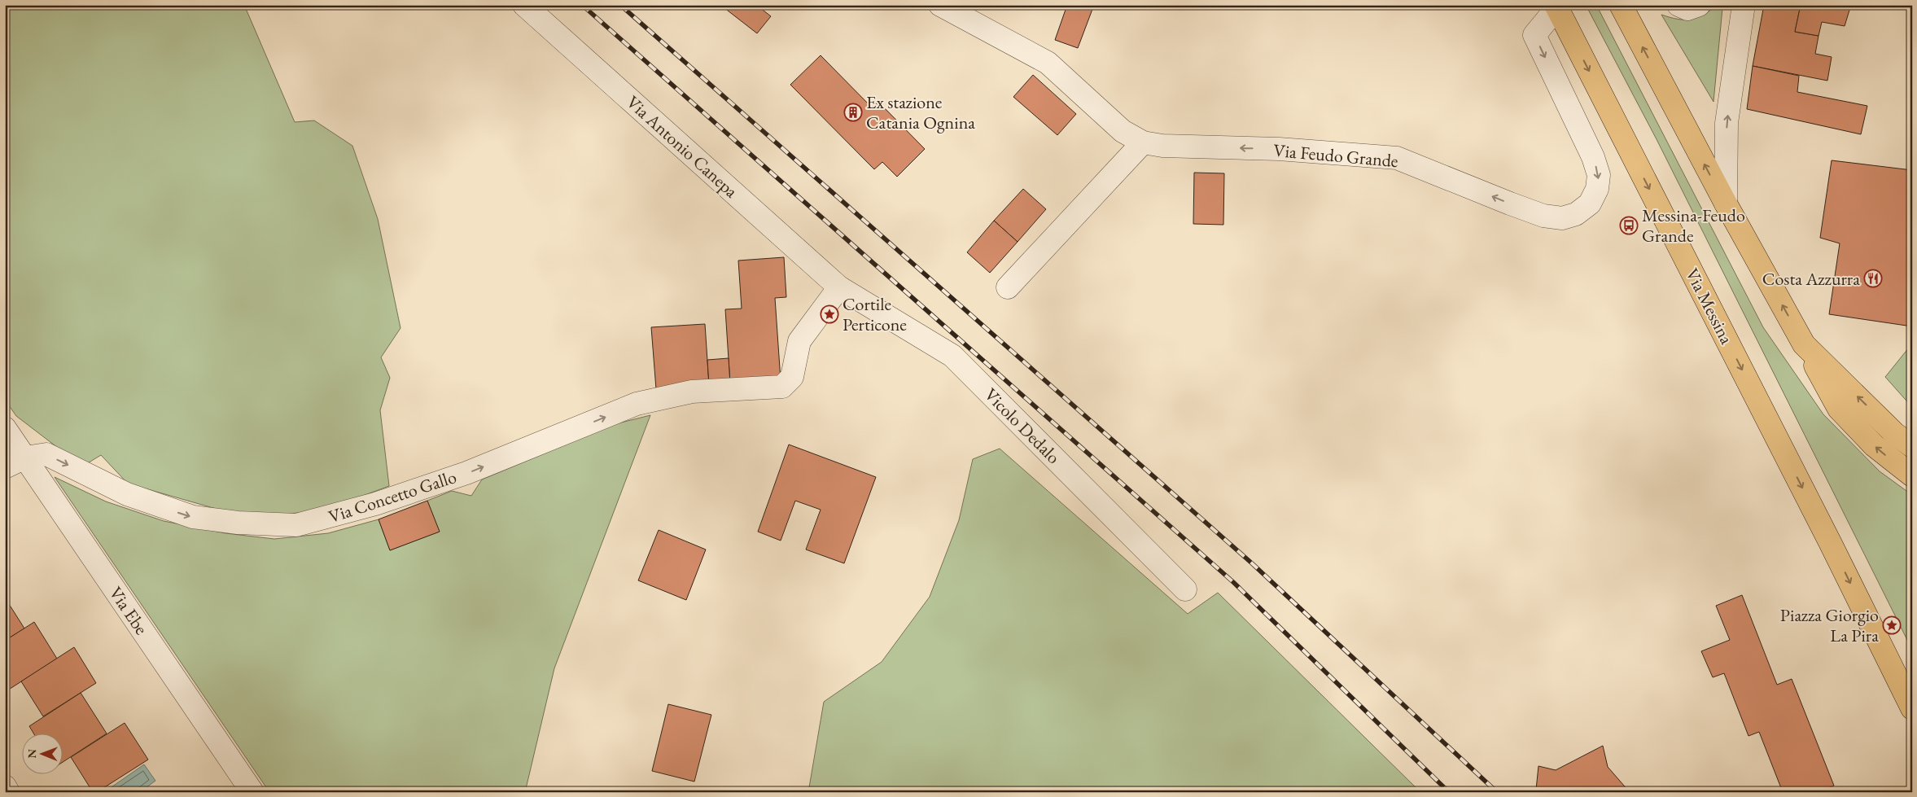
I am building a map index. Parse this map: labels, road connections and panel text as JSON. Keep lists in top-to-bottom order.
{
  "streets": {
    "main road": ["Via Messina"],
    "street": [
      "Via Antonio Canepa",
      "Via Feudo Grande",
      "Vicolo Dedalo",
      "Via Concetto Gallo",
      "Via Ebe"
    ]
  },
  "crossings": [
    ["Via Antonio Canepa", "Vicolo Dedalo"],
    ["Via Antonio Canepa", "Via Concetto Gallo"],
    ["Via Feudo Grande", "Via Messina"],
    ["Vicolo Dedalo", "Via Concetto Gallo"],
    ["Via Concetto Gallo", "Via Ebe"]
  ],
  "one_way": ["Via Concetto Gallo"],
  "places": {
    "building": ["Ex stazione Catania Ognina"],
    "bus stop": ["Messina-Feudo Grande"],
    "restaurant": ["Costa Azzurra"],
    "place": ["Cortile Perticone", "Piazza Giorgio La Pira"]
  },
  "north": "left"
}
